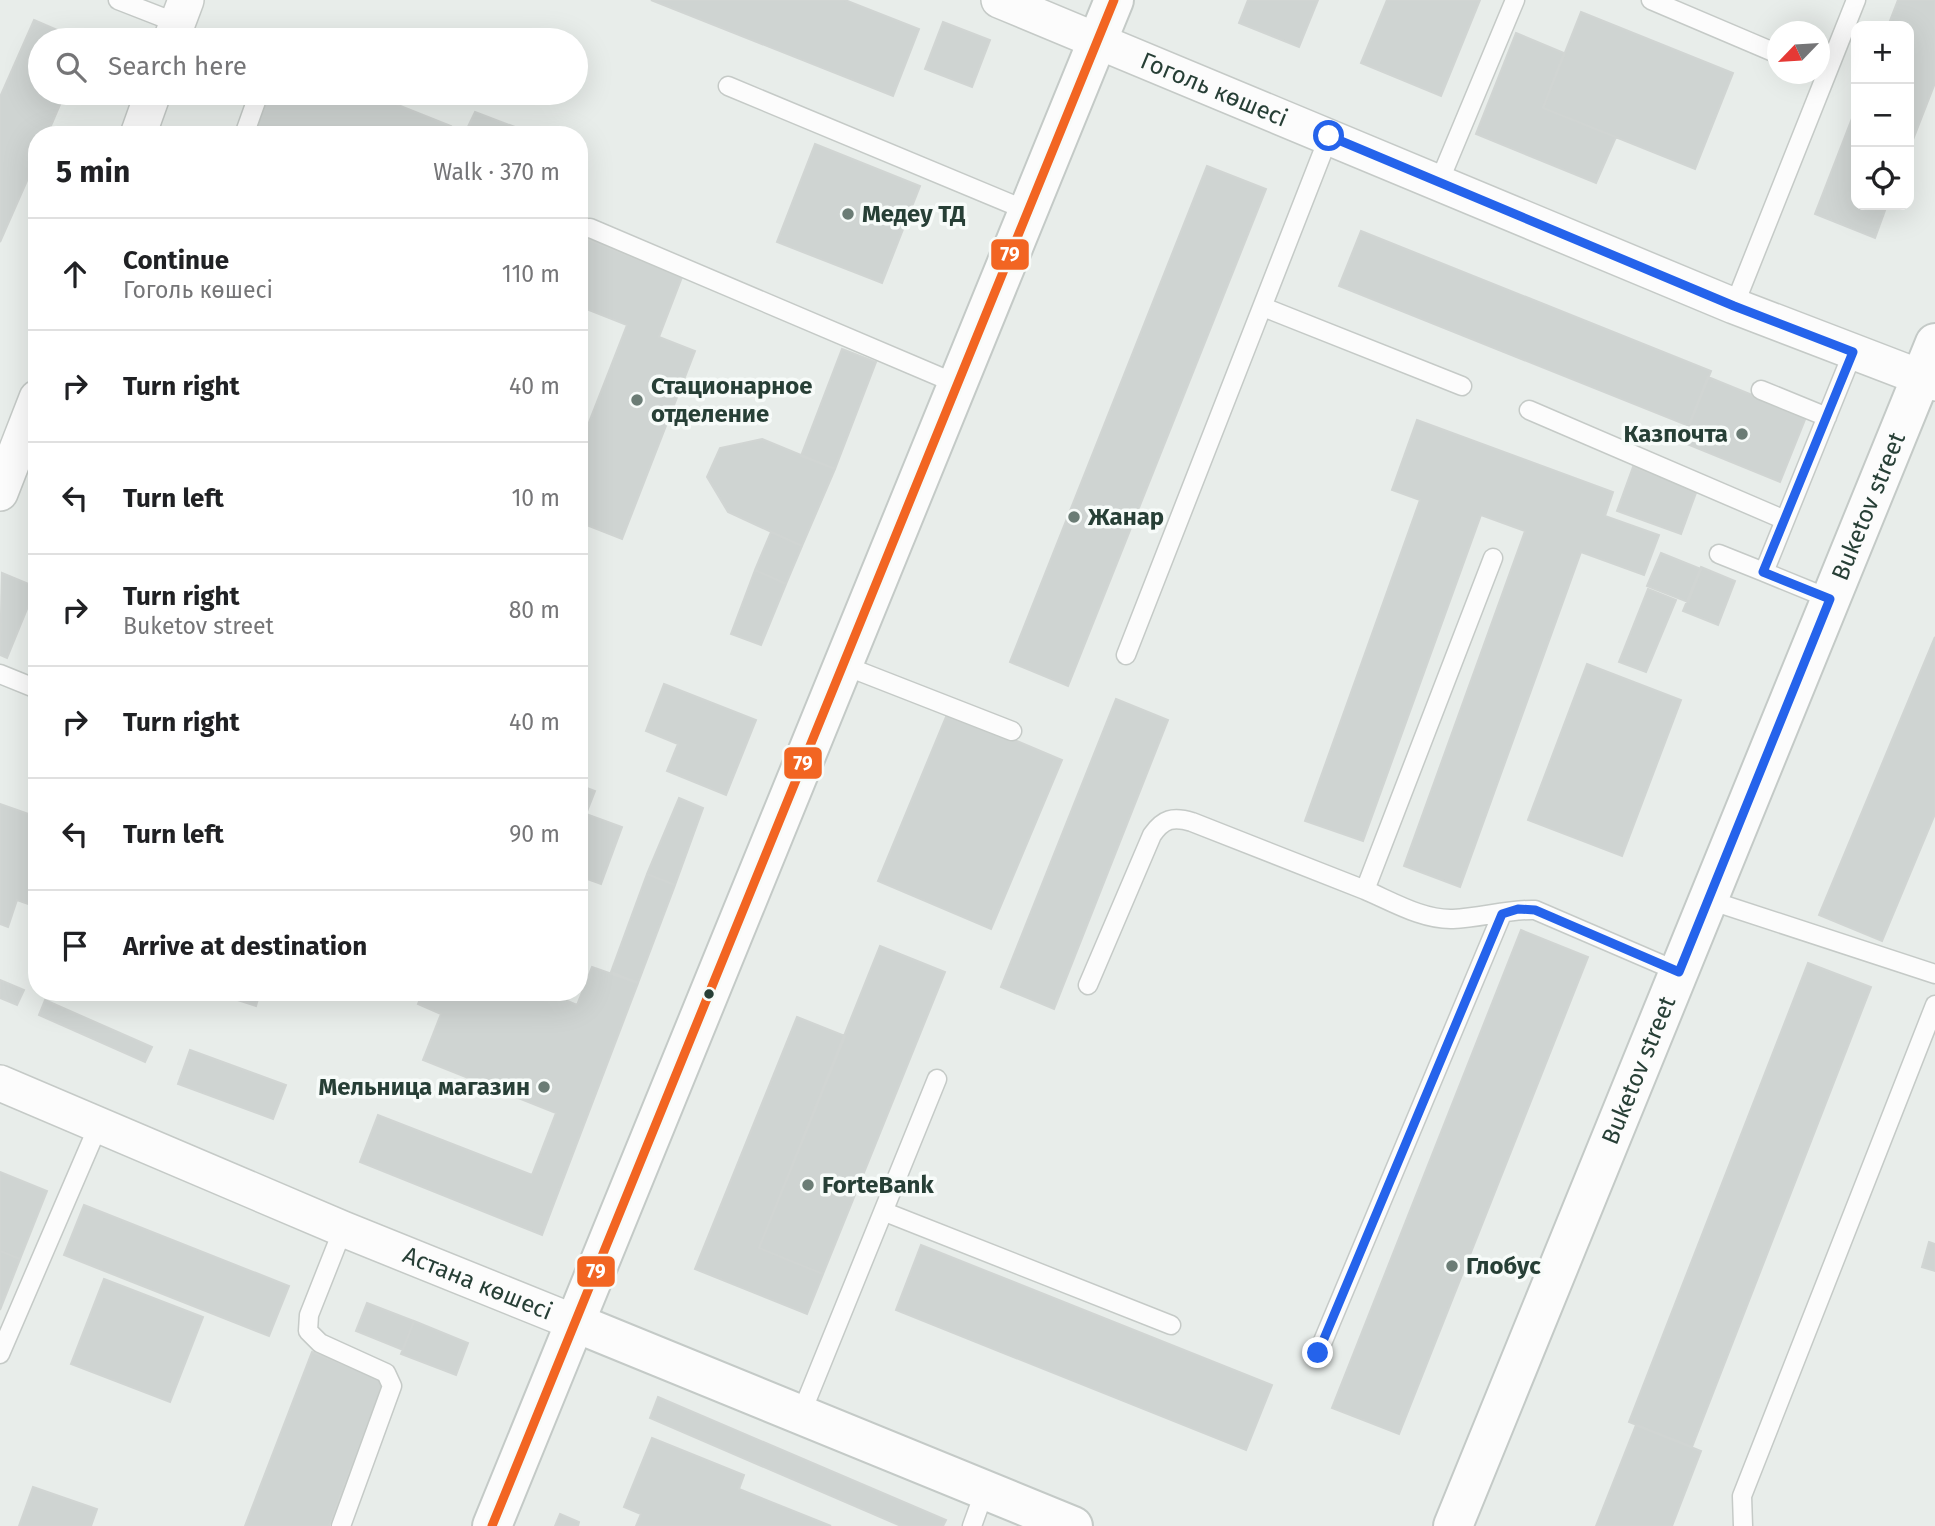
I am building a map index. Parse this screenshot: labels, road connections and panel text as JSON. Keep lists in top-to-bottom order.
{
  "streets": {
    "main road": ["Buketov street", "Астана көшесі"],
    "street": ["Гоголь көшесі"]
  },
  "crossings": [
    ["Гоголь көшесі", "Buketov street"]
  ],
  "places": [
    "Медеу ТД",
    "Стационарное отделение",
    "Казпочта",
    "Жанар",
    "Мельница магазин",
    "ForteBank",
    "Глобус"
  ],
  "lines": ["transit line 79"],
  "north": "bottom left",
  "page": {
    "map_buttons": ["+", "−"],
    "search": "Search here",
    "heading": ["5 min", "Walk · 370 m"],
    "list": [
      ["Continue", "Гоголь көшесі", "110 m"],
      ["Turn right", "40 m"],
      ["Turn left", "10 m"],
      ["Turn right", "Buketov street", "80 m"],
      ["Turn right", "40 m"],
      ["Turn left", "90 m"],
      "Arrive at destination"
    ]
  }
}
